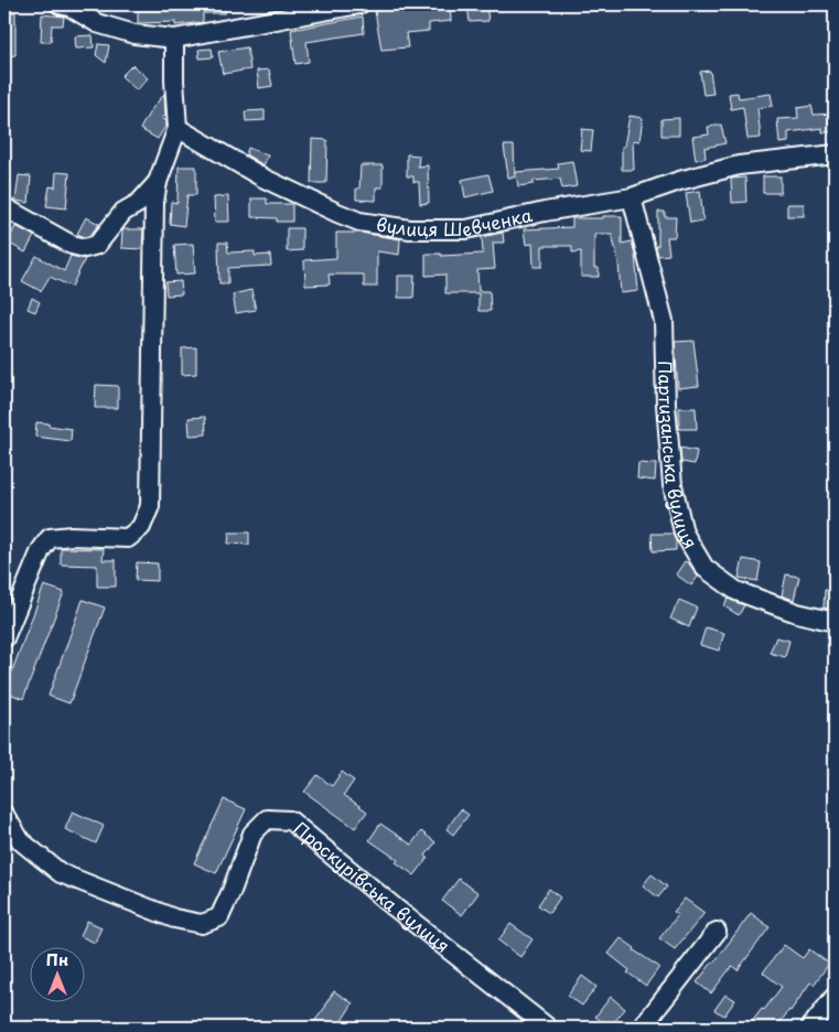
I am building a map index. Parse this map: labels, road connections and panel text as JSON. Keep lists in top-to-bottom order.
{
  "streets": {
    "street": ["вулиця Шевченка", "Партизанська вулиця", "Проскурівська вулиця"]
  },
  "crossings": [
    ["вулиця Шевченка", "Партизанська вулиця"]
  ],
  "north": "top"
}
